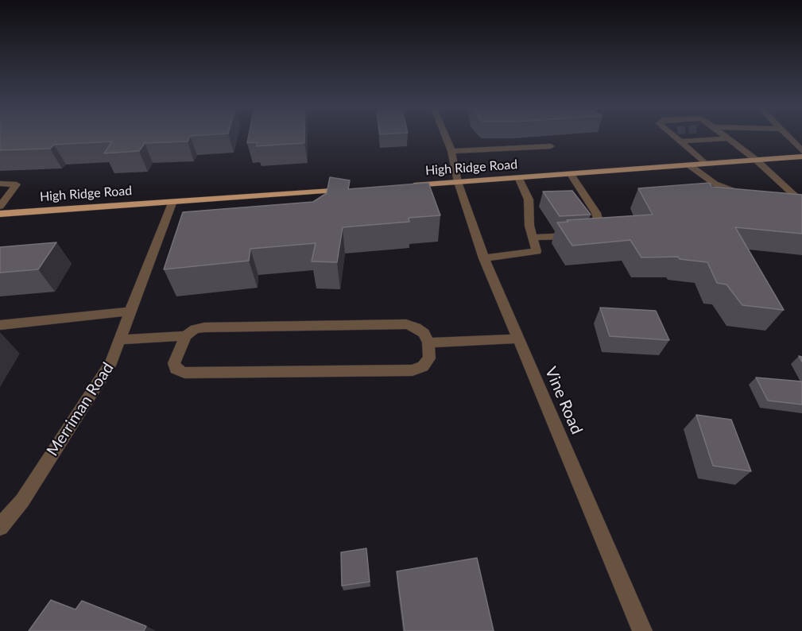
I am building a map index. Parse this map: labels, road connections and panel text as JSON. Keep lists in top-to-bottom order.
{
  "streets": {
    "main road": ["High Ridge Road"],
    "street": ["Vine Road", "Merriman Road"]
  },
  "crossings": [
    ["High Ridge Road", "Vine Road"],
    ["High Ridge Road", "Merriman Road"]
  ]
}
